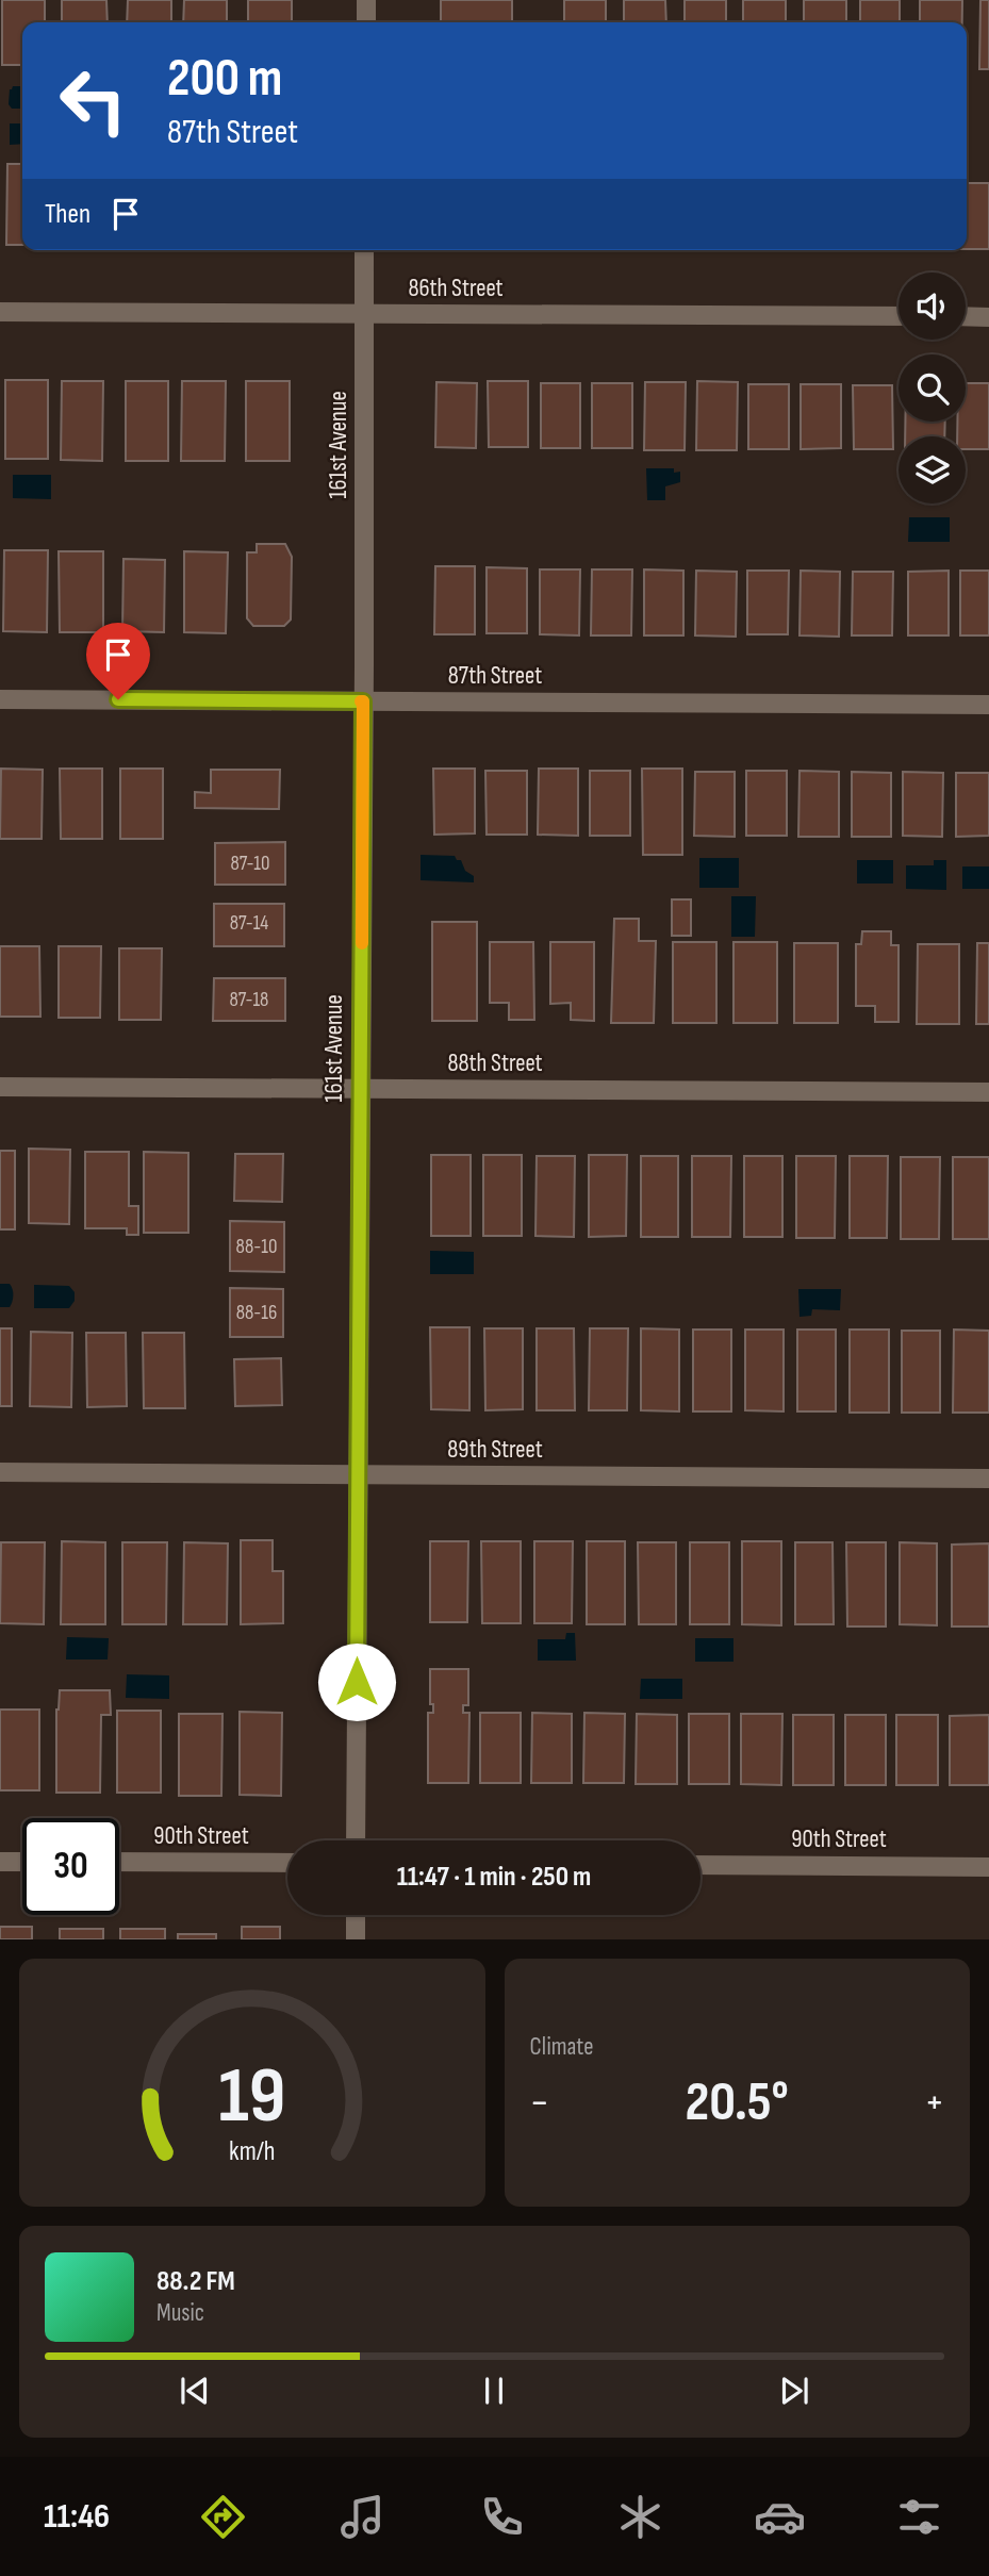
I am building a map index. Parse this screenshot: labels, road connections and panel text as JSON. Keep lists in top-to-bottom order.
{
  "streets": {
    "street": [
      "86th Street",
      "161st Avenue",
      "87th Street",
      "88th Street",
      "89th Street",
      "90th Street"
    ]
  },
  "crossings": [
    ["86th Street", "161st Avenue"],
    ["161st Avenue", "87th Street"],
    ["161st Avenue", "88th Street"],
    ["161st Avenue", "89th Street"]
  ],
  "house_numbers": [
    "87-10",
    "87-14",
    "87-18",
    "88-10",
    "88-16"
  ],
  "page": {
    "turn": ["200 m", "87th Street"],
    "then": "Then",
    "limit": "30",
    "trip": "11:47 · 1 min · 250 m",
    "tile": "Climate",
    "heat": ["−", "20.5°", "+"],
    "song": ["88.2 FM", "Music"],
    "tabs": "11:46",
    "gauge": ["19", "km/h"]
  }
}
